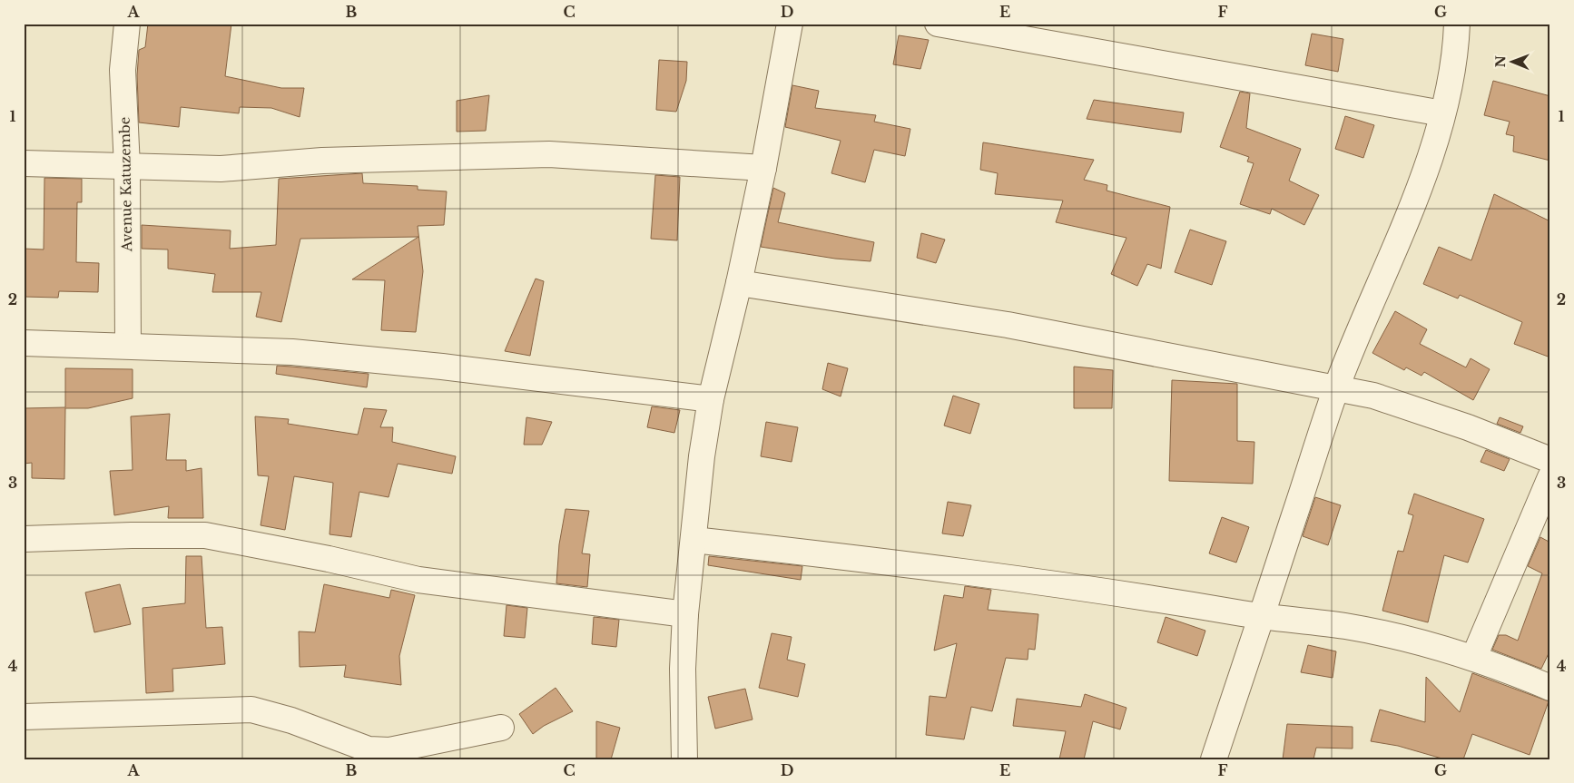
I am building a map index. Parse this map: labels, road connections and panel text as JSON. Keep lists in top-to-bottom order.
{
  "streets": {
    "street": ["Avenue Katuzembe"]
  },
  "north": "left",
  "grid": {
    "columns": [
      "A",
      "B",
      "C",
      "D",
      "E",
      "F",
      "G"
    ],
    "rows": [
      "1",
      "2",
      "3",
      "4"
    ]
  }
}
